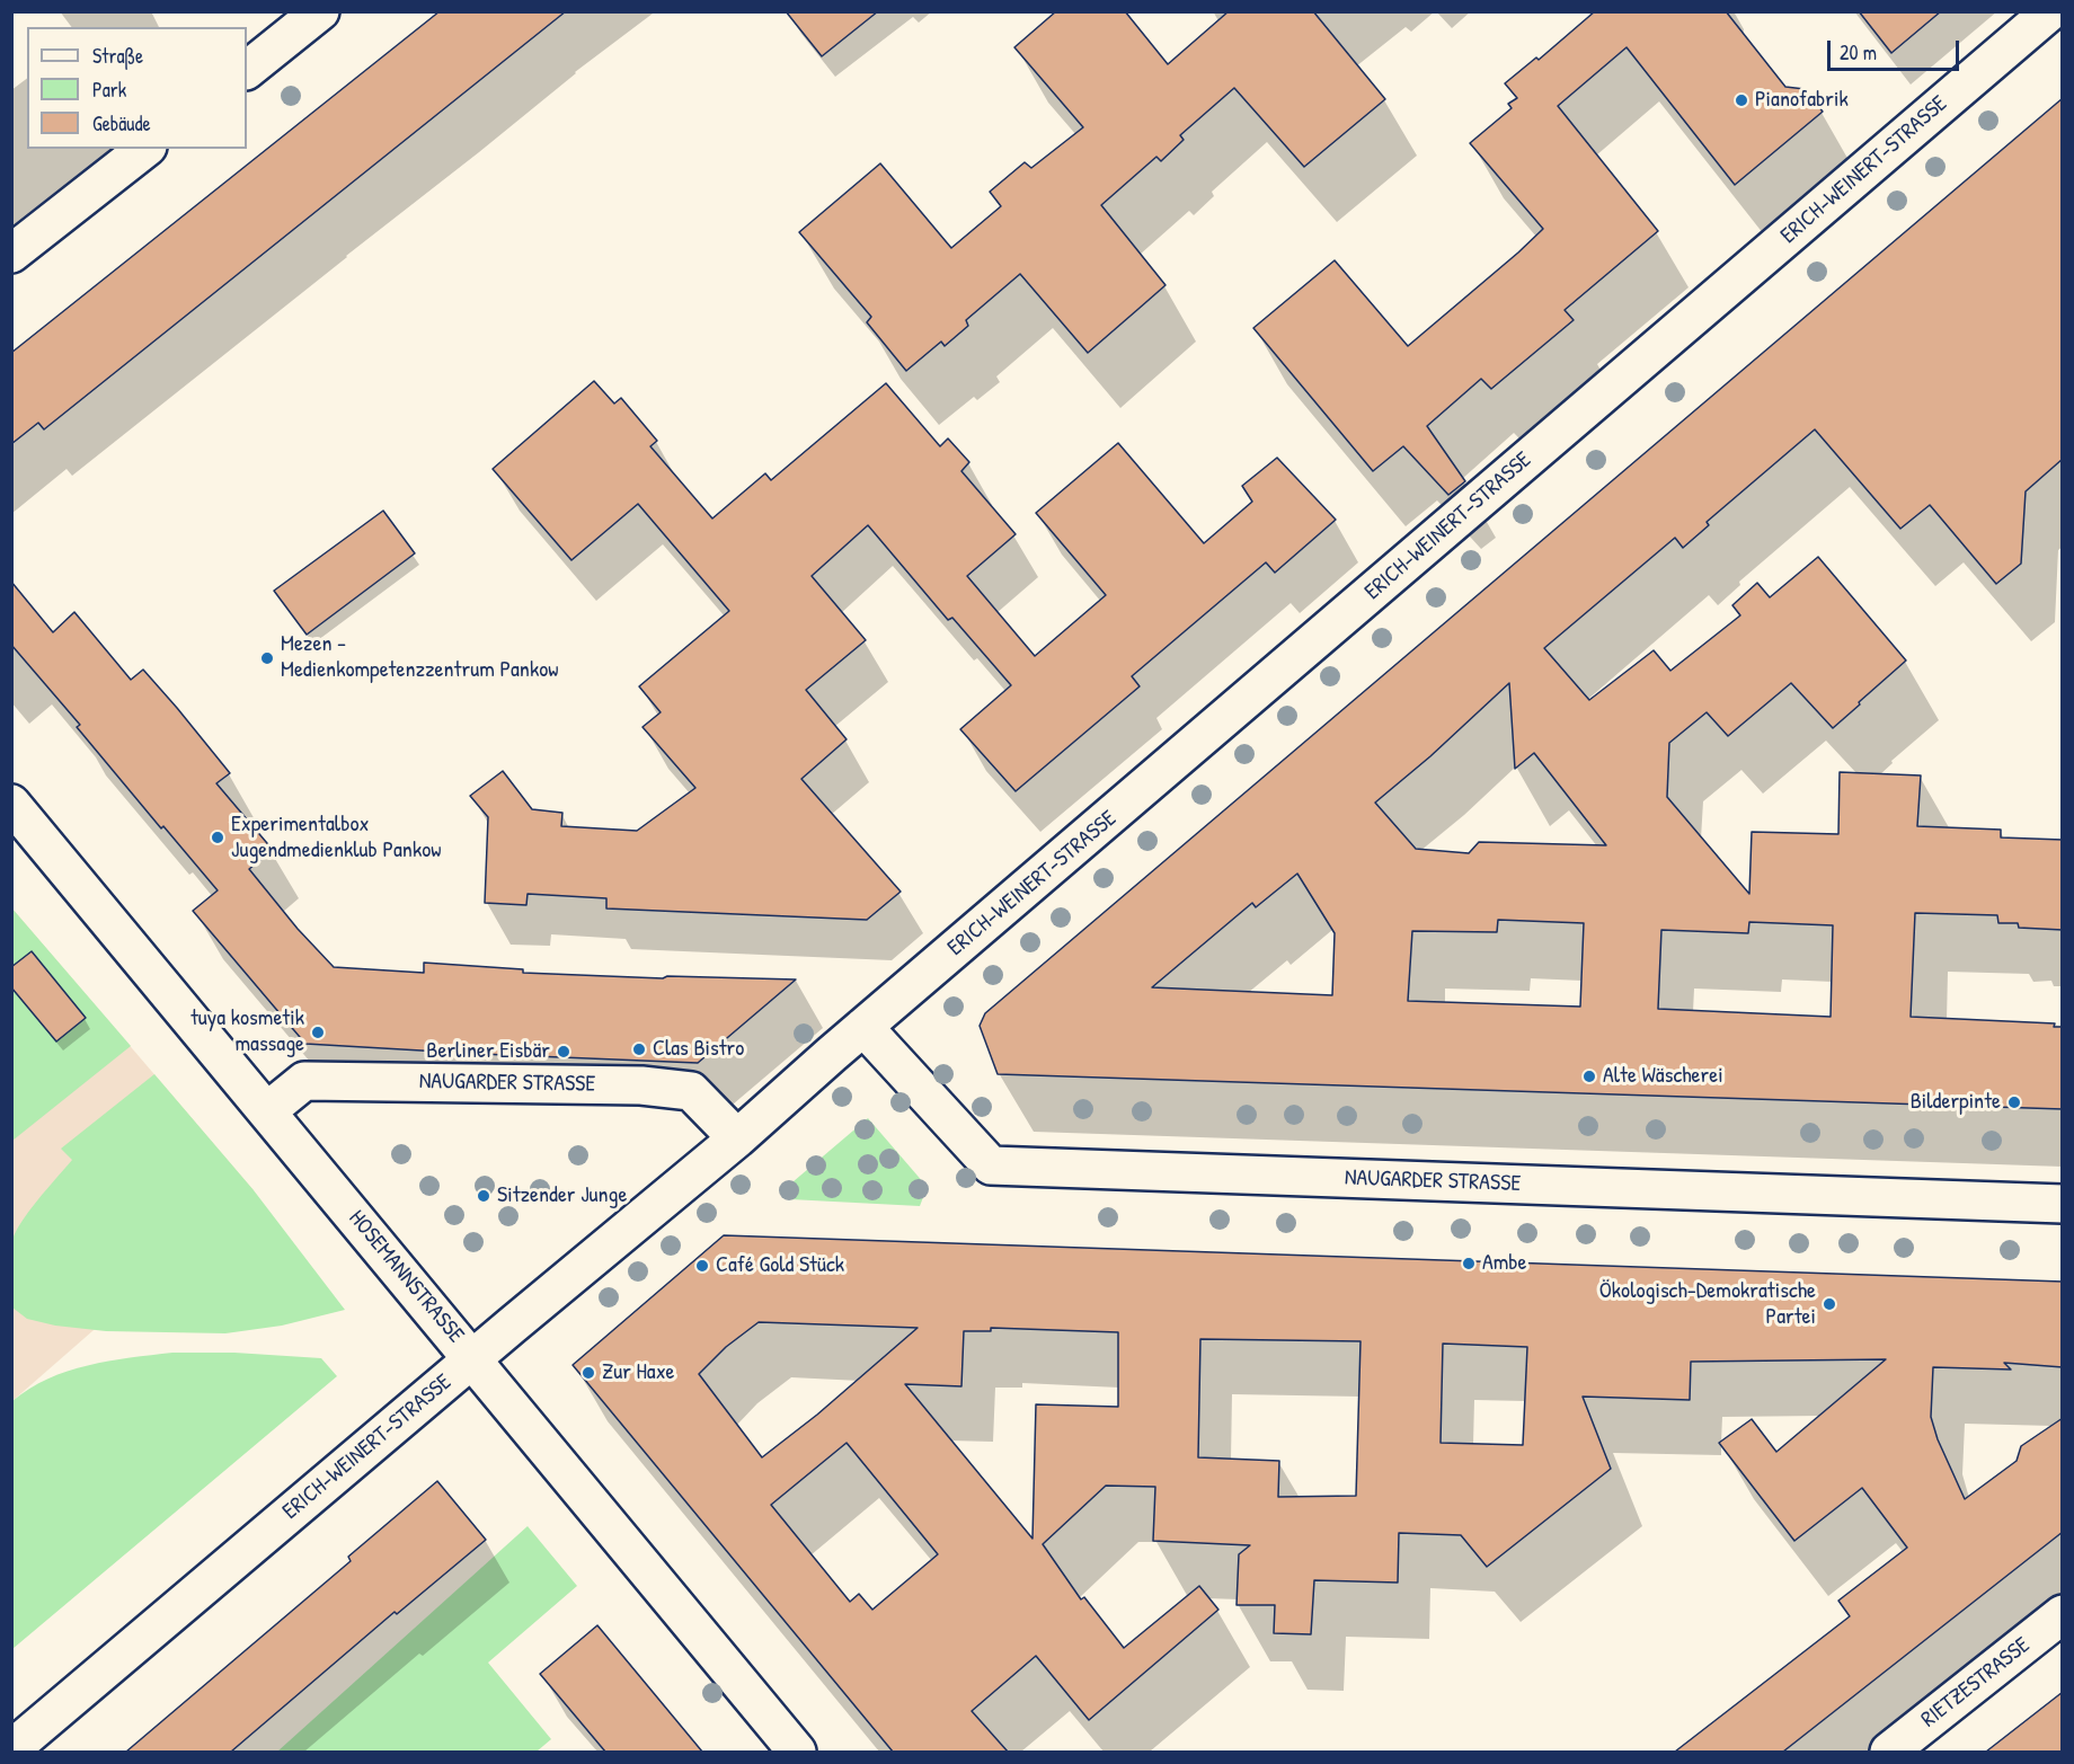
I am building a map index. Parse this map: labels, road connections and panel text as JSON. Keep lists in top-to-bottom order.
{
  "streets": {
    "street": [
      "ERICH-WEINERT-STRASSE",
      "NAUGARDER STRASSE",
      "HOSEMANNSTRASSE",
      "RIETZESTRASSE"
    ]
  },
  "crossings": [
    ["ERICH-WEINERT-STRASSE", "NAUGARDER STRASSE"],
    ["ERICH-WEINERT-STRASSE", "HOSEMANNSTRASSE"],
    ["NAUGARDER STRASSE", "HOSEMANNSTRASSE"]
  ],
  "places": [
    "Pianofabrik",
    "Mezen - Medienkompetenzzentrum Pankow",
    "Experimentalbox Jugendmedienklub Pankow",
    "tuya kosmetik massage",
    "Clas Bistro",
    "Berliner Eisbär",
    "Alte Wäscherei",
    "Bilderpinte",
    "Sitzender Junge",
    "Ambe",
    "Café Gold Stück",
    "Ökologisch-Demokratische Partei",
    "Zur Haxe"
  ],
  "legend": ["Straße", "Park", "Gebäude"],
  "scale_bar": "20 m"
}
